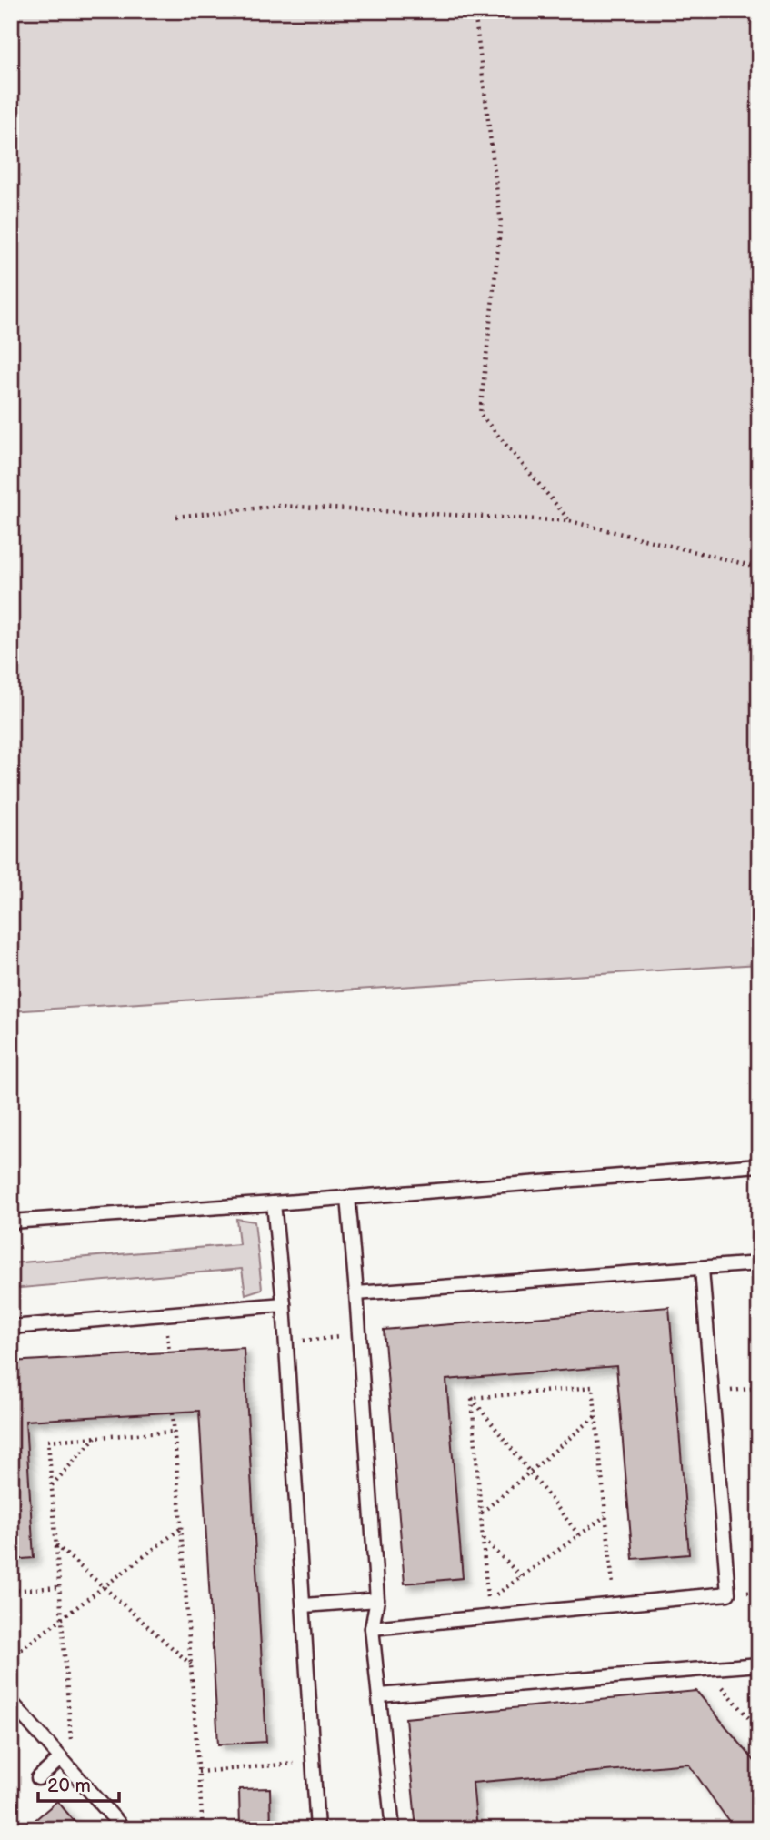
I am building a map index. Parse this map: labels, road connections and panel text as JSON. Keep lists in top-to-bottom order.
{
  "scale_bar": "20 m"
}
